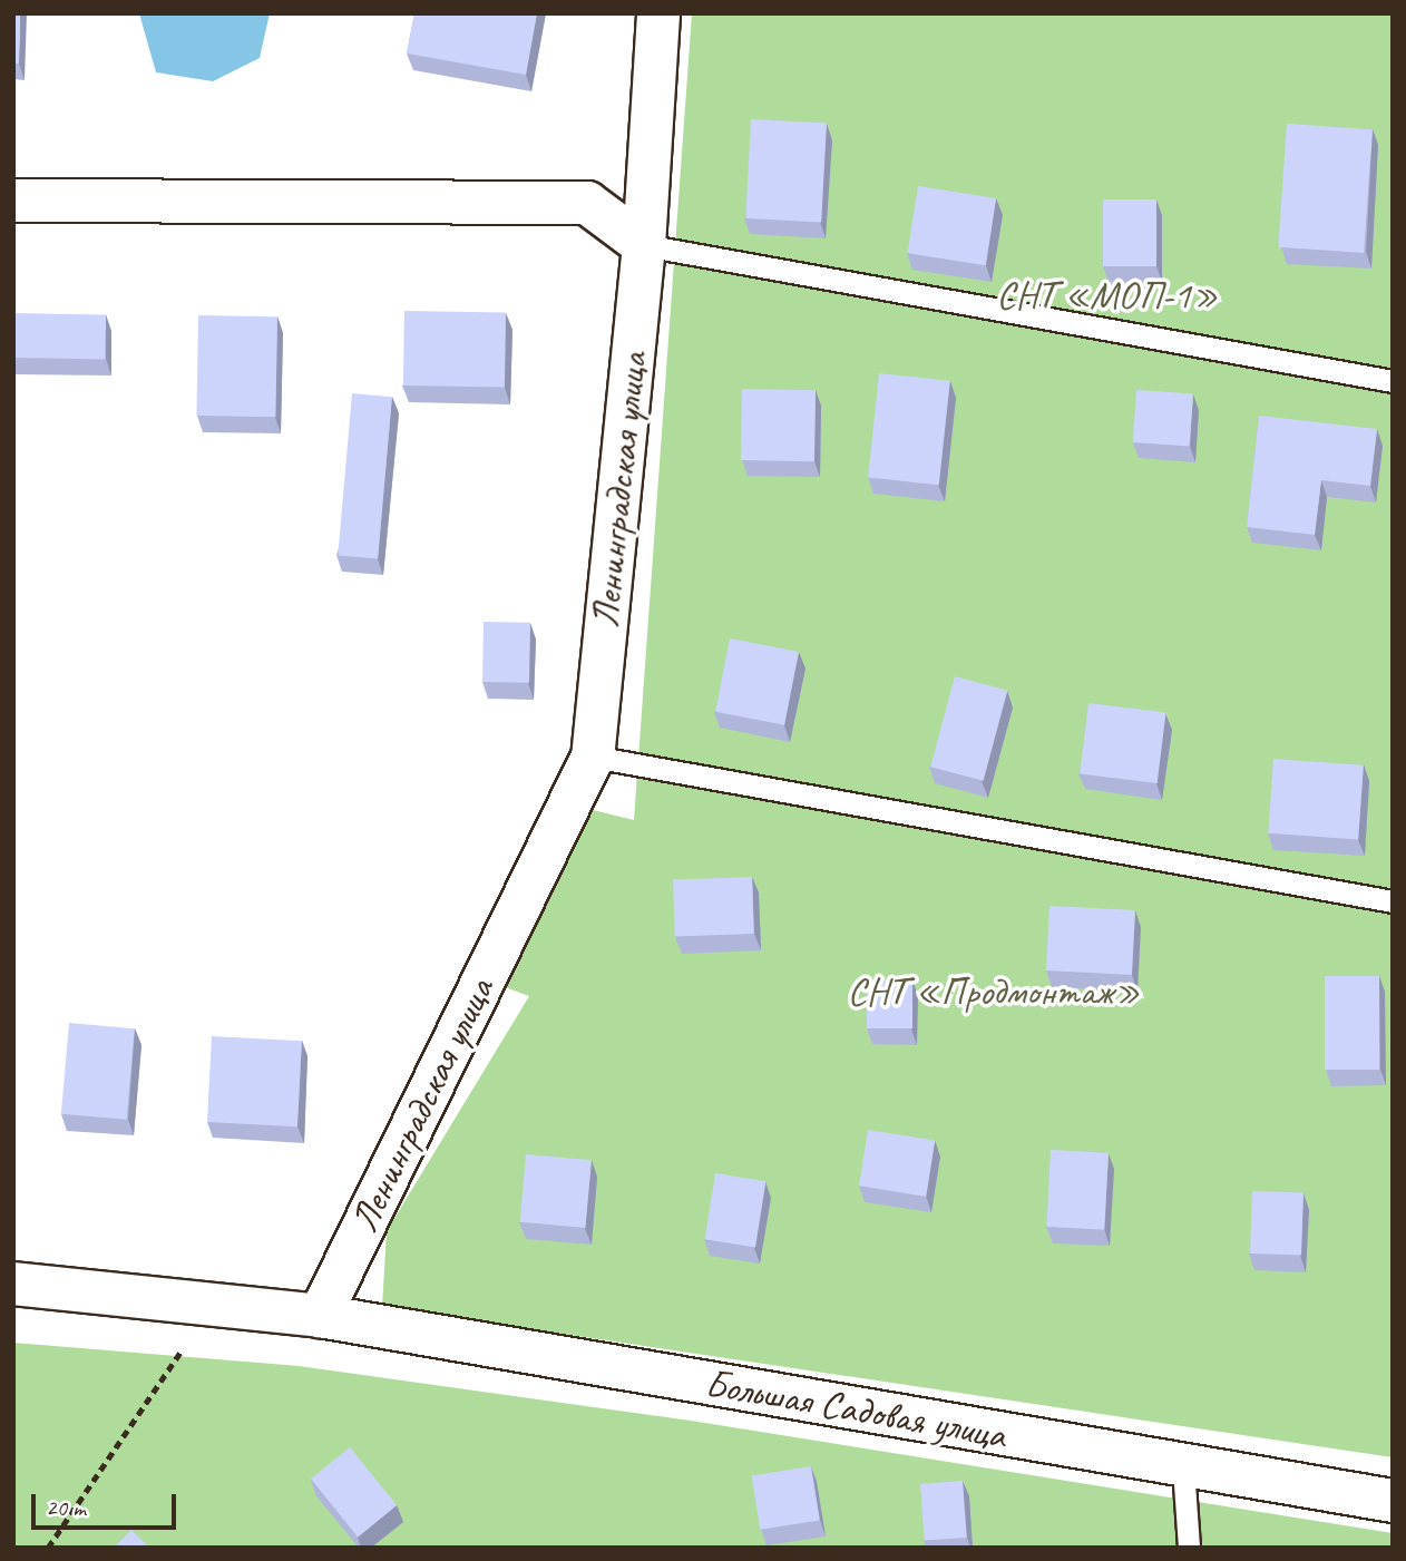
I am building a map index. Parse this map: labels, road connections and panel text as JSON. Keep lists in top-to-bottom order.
{
  "streets": {
    "street": ["Ленинградская улица", "Большая Садовая улица"]
  },
  "crossings": [
    ["Ленинградская улица", "Большая Садовая улица"]
  ],
  "parks": ["СНТ «МОП-1»", "СНТ «Продмонтаж»"],
  "scale_bar": "20 m"
}
